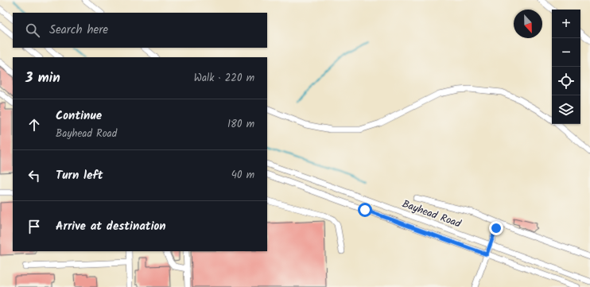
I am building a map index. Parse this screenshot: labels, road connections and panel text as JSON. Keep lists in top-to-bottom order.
{
  "streets": {
    "street": ["Bayhead Road"]
  },
  "north": "bottom",
  "page": {
    "map_buttons": ["+", "−"],
    "search": "Search here",
    "heading": ["3 min", "Walk · 220 m"],
    "list": [
      ["Continue", "Bayhead Road", "180 m"],
      ["Turn left", "40 m"],
      "Arrive at destination"
    ]
  }
}
